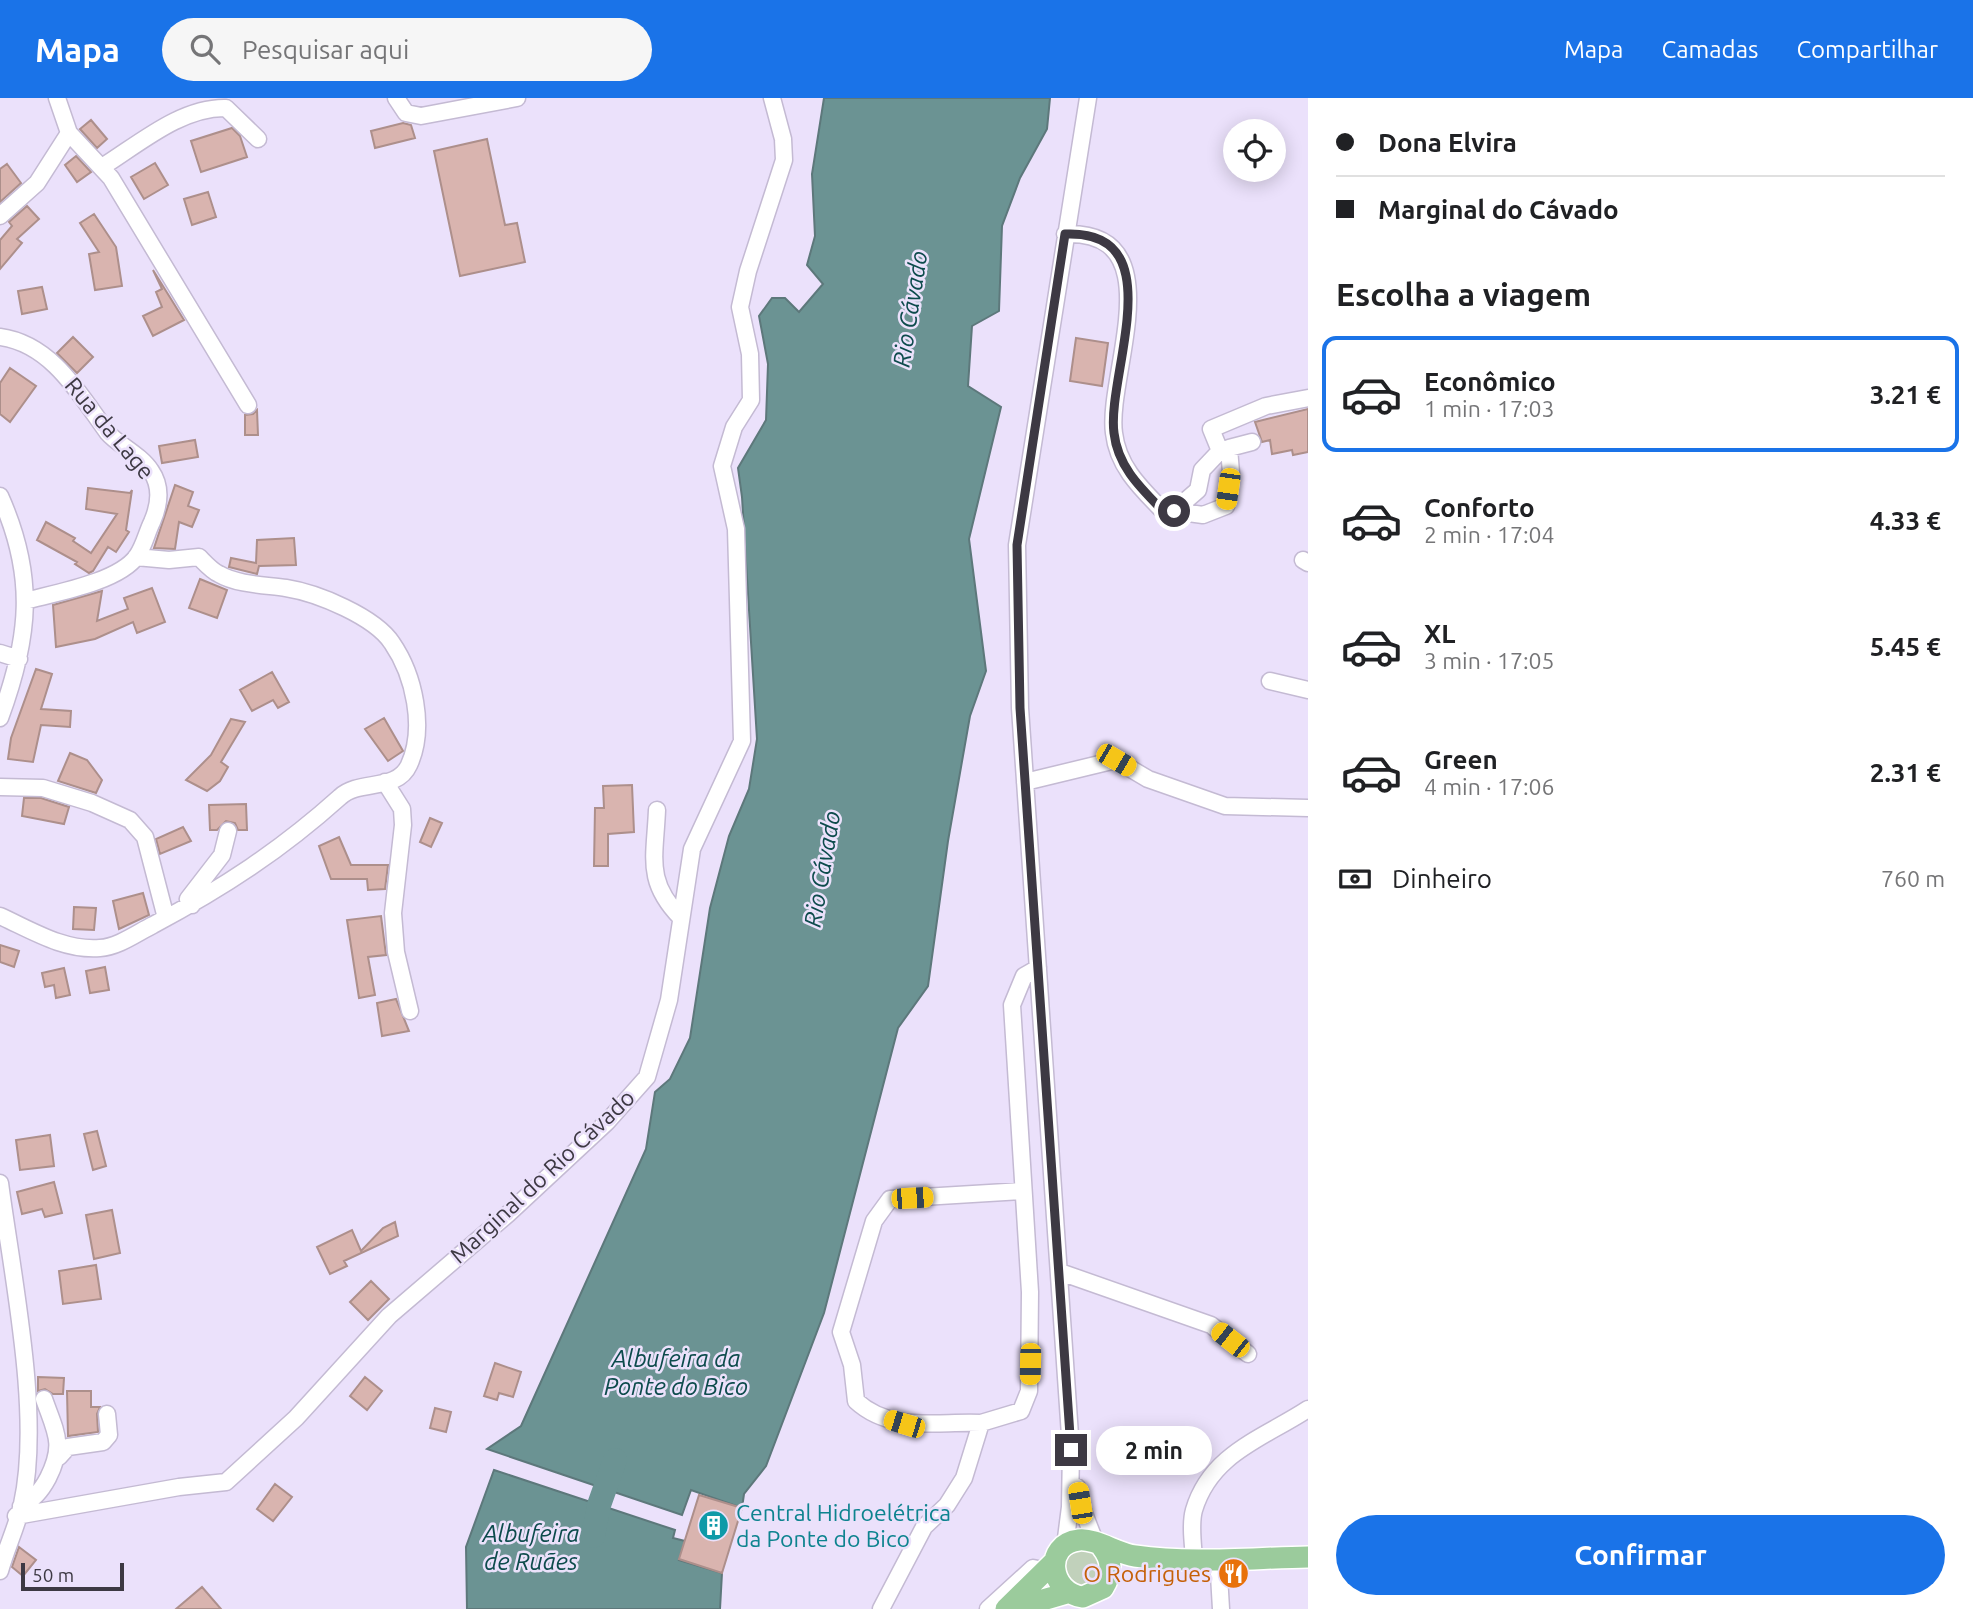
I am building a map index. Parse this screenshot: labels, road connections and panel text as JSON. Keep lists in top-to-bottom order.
{
  "streets": {
    "street": ["Rua da Lage", "Marginal do Rio Cávado"]
  },
  "water": ["Rio Cávado", "Albufeira da Ponte do Bico", "Albufeira de Ruães"],
  "places": {
    "building": ["Central Hidroelétrica da Ponte do Bico"],
    "restaurant": ["O Rodrigues"]
  },
  "scale_bar": "50 m",
  "page": {
    "header": "Mapa",
    "search": "Pesquisar aqui",
    "nav": ["Mapa", "Camadas", "Compartilhar"],
    "banner": ["Dona Elvira", "Marginal do Cávado"],
    "heading": "Escolha a viagem",
    "list": [
      {
        "name": "Econômico",
        "note": "1 min · 17:03",
        "value": "3.21 €"
      },
      {
        "name": "Conforto",
        "note": "2 min · 17:04",
        "value": "4.33 €"
      },
      {
        "name": "XL",
        "note": "3 min · 17:05",
        "value": "5.45 €"
      },
      {
        "name": "Green",
        "note": "4 min · 17:06",
        "value": "2.31 €"
      }
    ],
    "pay": ["Dinheiro", "760 m"],
    "bubble": "2 min",
    "buttons": "Confirmar",
    "scale": "50 m"
  }
}
